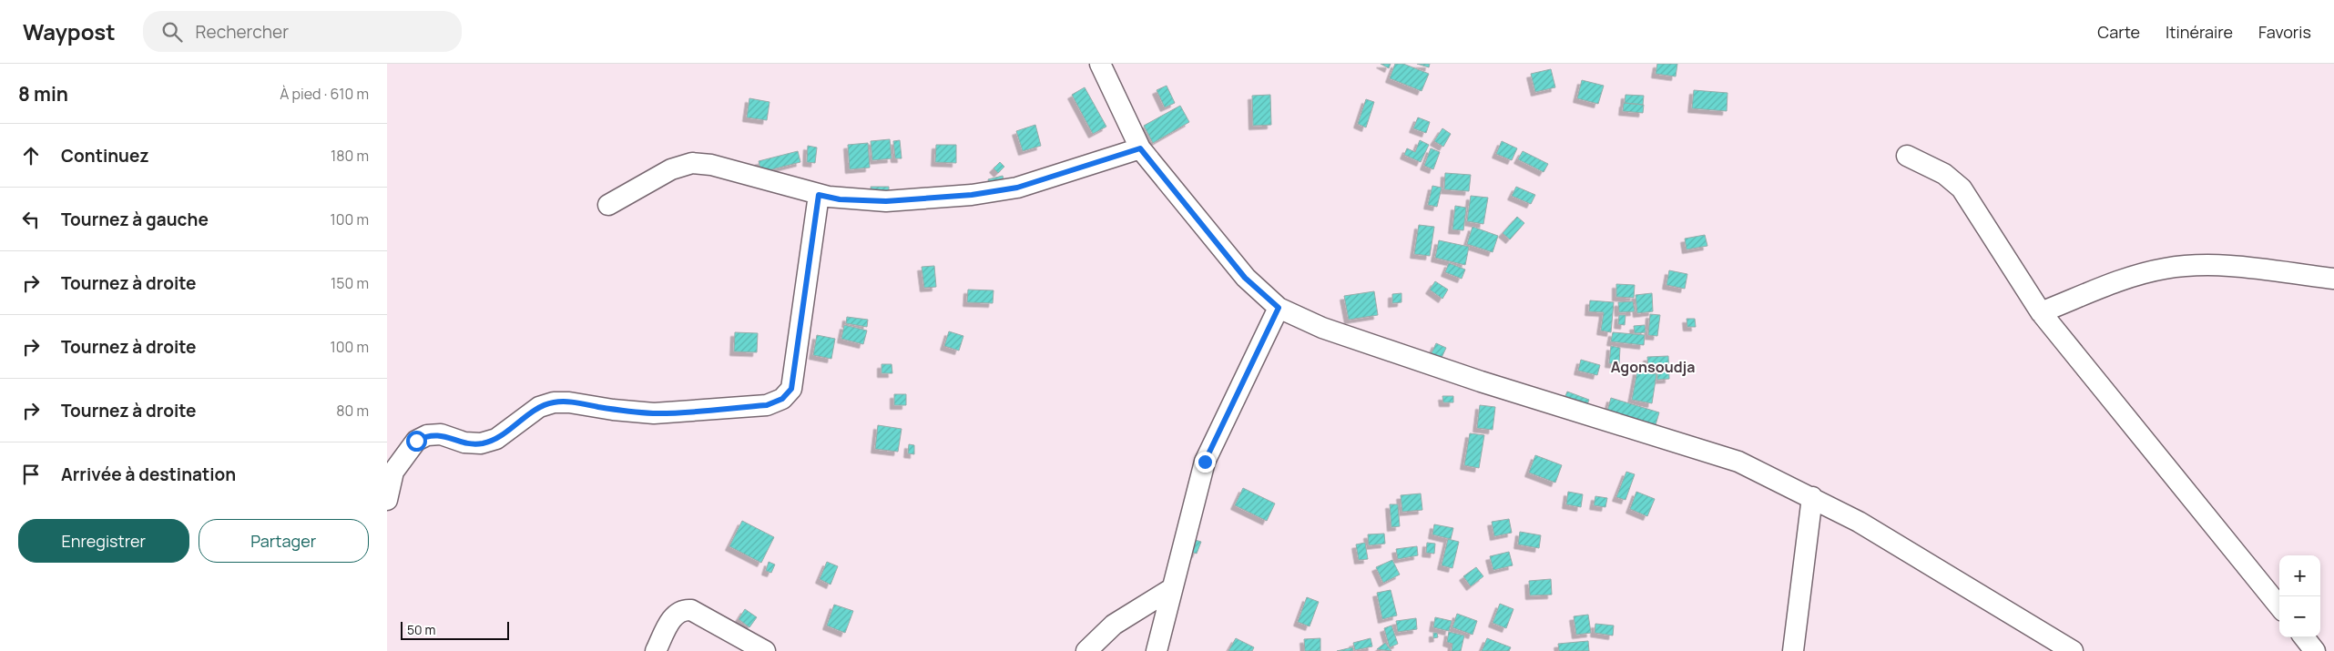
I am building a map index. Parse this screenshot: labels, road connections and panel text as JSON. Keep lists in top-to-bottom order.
{
  "districts": ["Agonsoudja"],
  "scale_bar": "50 m",
  "page": {
    "header": "Waypost",
    "search": "Rechercher",
    "nav": ["Carte", "Itinéraire", "Favoris"],
    "heading": ["8 min", "À pied · 610 m"],
    "list": [
      ["Continuez", "180 m"],
      ["Tournez à gauche", "100 m"],
      ["Tournez à droite", "150 m"],
      ["Tournez à droite", "100 m"],
      ["Tournez à droite", "80 m"],
      "Arrivée à destination"
    ],
    "buttons": ["Enregistrer", "Partager"],
    "map_buttons": ["+", "−"],
    "scale": "50 m"
  }
}
